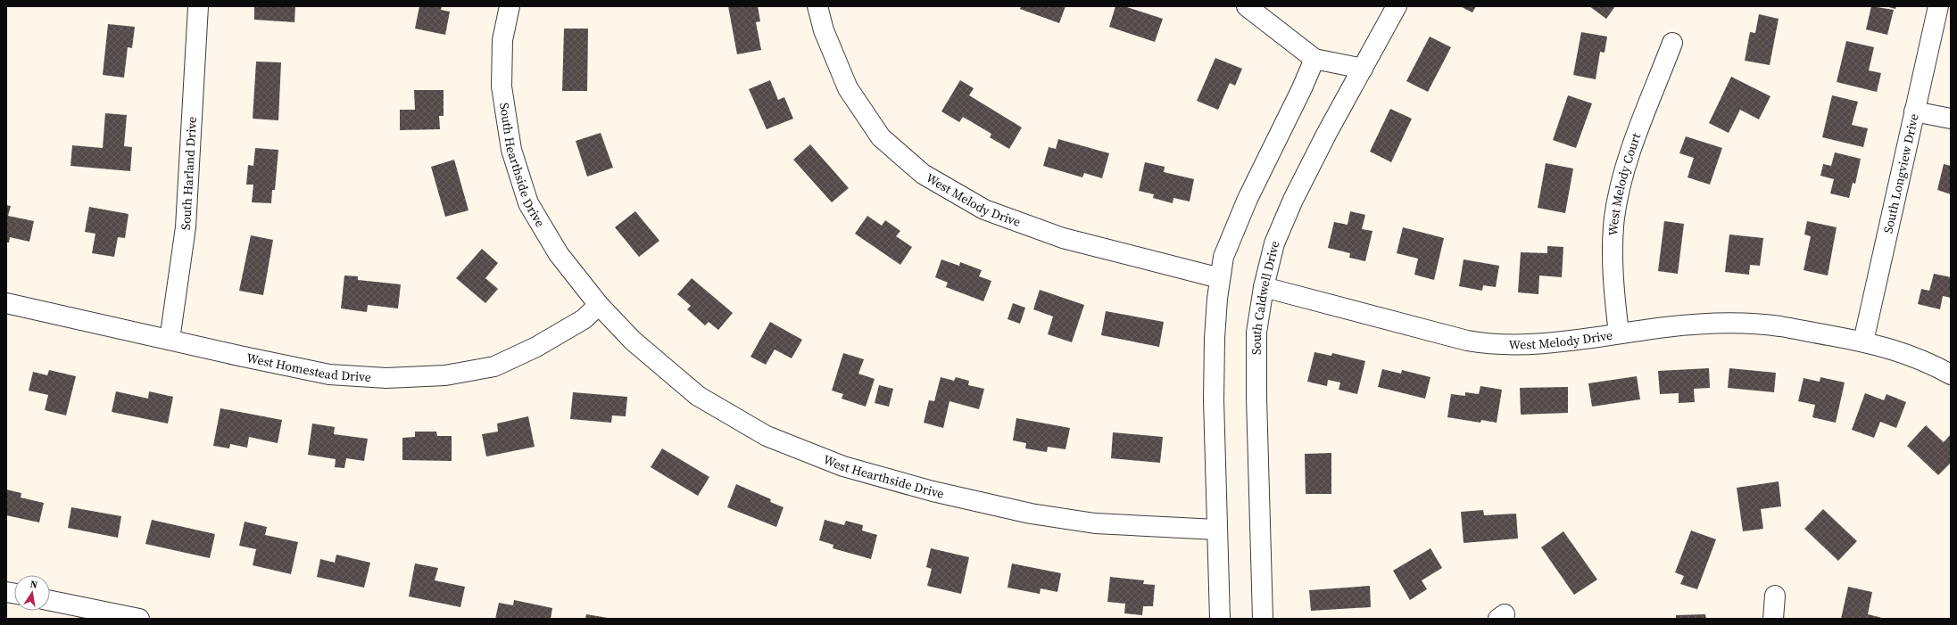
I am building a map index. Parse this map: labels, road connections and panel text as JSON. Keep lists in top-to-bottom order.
{
  "streets": {
    "street": [
      "South Hearthside Drive",
      "South Harland Drive",
      "South Longview Drive",
      "West Melody Court",
      "West Melody Drive",
      "South Caldwell Drive",
      "West Homestead Drive",
      "West Hearthside Drive"
    ]
  },
  "crossings": [
    ["South Hearthside Drive", "West Homestead Drive"],
    ["South Hearthside Drive", "West Hearthside Drive"],
    ["South Harland Drive", "West Homestead Drive"],
    ["South Longview Drive", "West Melody Drive"],
    ["West Melody Court", "West Melody Drive"],
    ["West Melody Drive", "South Caldwell Drive"],
    ["West Homestead Drive", "West Hearthside Drive"]
  ],
  "north": "top"
}
